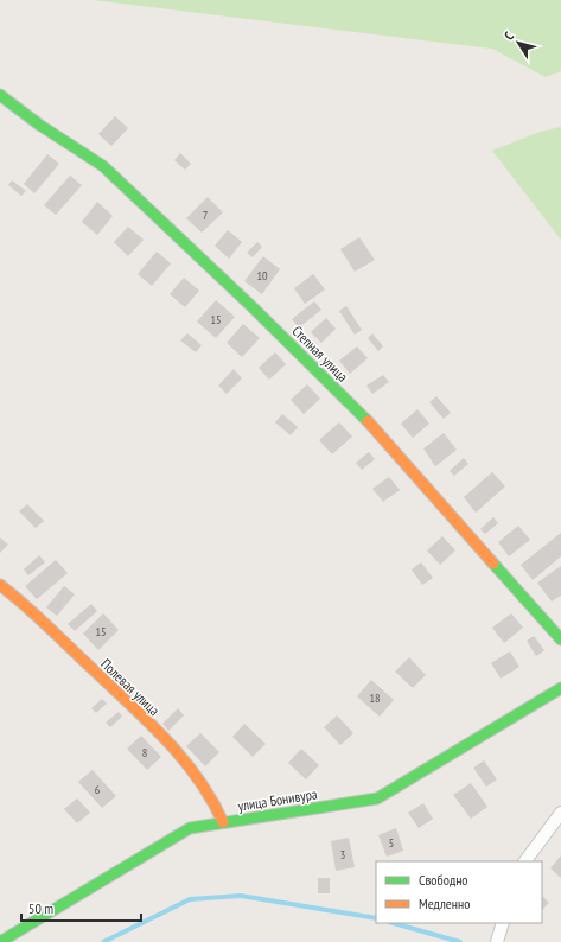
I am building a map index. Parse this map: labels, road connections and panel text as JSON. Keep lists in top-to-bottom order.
{
  "streets": {
    "street": ["Степная улица", "Полевая улица", "улица Бонивура"]
  },
  "crossings": [
    ["Полевая улица", "улица Бонивура"]
  ],
  "house_numbers": [
    "7",
    "10",
    "15",
    "15",
    "18",
    "8",
    "6",
    "5",
    "3"
  ],
  "legend": ["Свободно", "Медленно"],
  "scale_bar": "50 m",
  "north": "top left"
}
